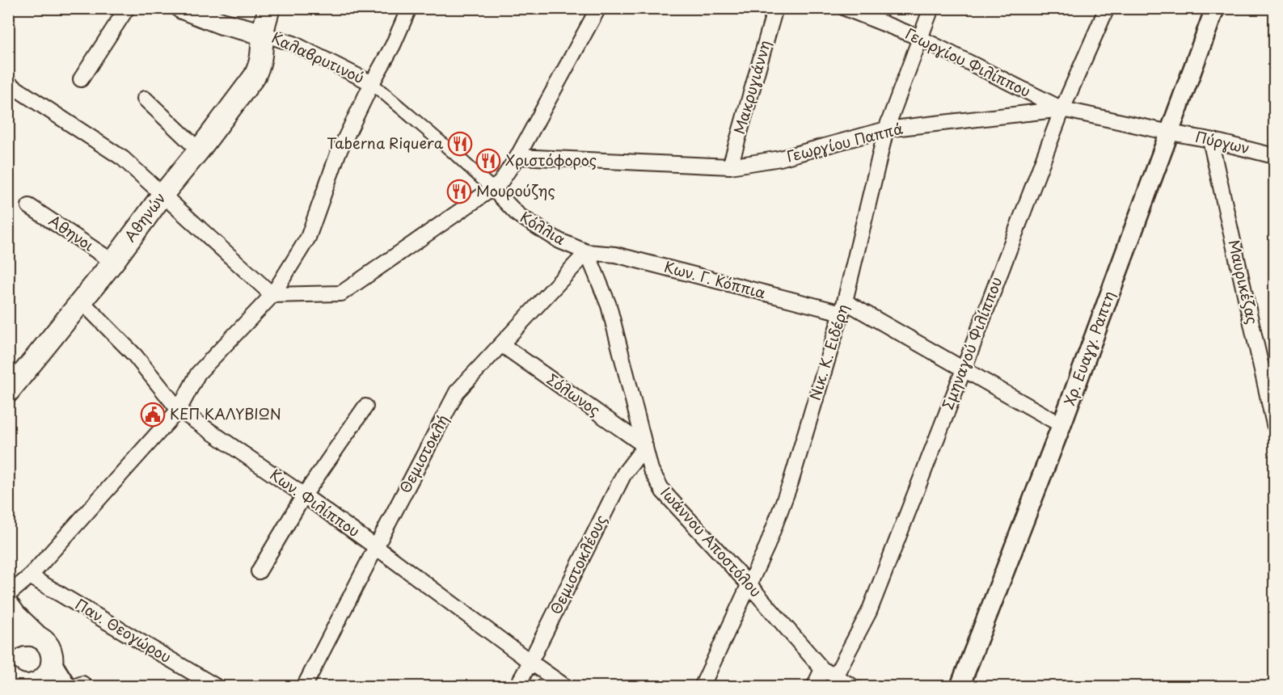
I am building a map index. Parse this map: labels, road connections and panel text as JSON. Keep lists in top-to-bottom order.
{
  "streets": {
    "main road": ["Αθηνών"],
    "street": [
      "Καλαβρυτινού",
      "Γεωργίου Φιλίππου",
      "Μακρυγιάννη",
      "Γεωργίου Παππά",
      "Πύργων",
      "Κόλλια",
      "Αθηνοι",
      "Κων. Γ. Κόππια",
      "Μαυρικέζας",
      "Σμηναγού Φιλίππου",
      "Χρ. Ευαγγ. Ραπτη",
      "Νικ. Κ. Ειδέρη",
      "Σόλωνος",
      "Θεμιστοκλή",
      "Κων. Φιλίππου",
      "Ιωάννου Αποστόλου",
      "Θεμιστοκλέους",
      "Παν. Θεογώρου"
    ]
  },
  "crossings": [
    ["Καλαβρυτινού", "Αθηνών"],
    ["Καλαβρυτινού", "Κόλλια"],
    ["Γεωργίου Φιλίππου", "Γεωργίου Παππά"],
    ["Γεωργίου Φιλίππου", "Σμηναγού Φιλίππου"],
    ["Γεωργίου Φιλίππου", "Νικ. Κ. Ειδέρη"],
    ["Μακρυγιάννη", "Γεωργίου Παππά"],
    ["Γεωργίου Παππά", "Πύργων"],
    ["Γεωργίου Παππά", "Σμηναγού Φιλίππου"],
    ["Γεωργίου Παππά", "Χρ. Ευαγγ. Ραπτη"],
    ["Γεωργίου Παππά", "Νικ. Κ. Ειδέρη"],
    ["Πύργων", "Μαυρικέζας"],
    ["Πύργων", "Χρ. Ευαγγ. Ραπτη"],
    ["Αθηνών", "Αθηνοι"],
    ["Αθηνών", "Κων. Φιλίππου"],
    ["Κόλλια", "Κων. Γ. Κόππια"],
    ["Κόλλια", "Θεμιστοκλή"],
    ["Κόλλια", "Ιωάννου Αποστόλου"],
    ["Κων. Γ. Κόππια", "Σμηναγού Φιλίππου"],
    ["Κων. Γ. Κόππια", "Χρ. Ευαγγ. Ραπτη"],
    ["Κων. Γ. Κόππια", "Νικ. Κ. Ειδέρη"],
    ["Κων. Γ. Κόππια", "Θεμιστοκλή"],
    ["Κων. Γ. Κόππια", "Ιωάννου Αποστόλου"],
    ["Σμηναγού Φιλίππου", "Ιωάννου Αποστόλου"],
    ["Νικ. Κ. Ειδέρη", "Ιωάννου Αποστόλου"],
    ["Σόλωνος", "Θεμιστοκλή"],
    ["Σόλωνος", "Ιωάννου Αποστόλου"],
    ["Σόλωνος", "Θεμιστοκλέους"],
    ["Θεμιστοκλή", "Κων. Φιλίππου"],
    ["Θεμιστοκλή", "Ιωάννου Αποστόλου"],
    ["Κων. Φιλίππου", "Θεμιστοκλέους"],
    ["Ιωάννου Αποστόλου", "Θεμιστοκλέους"]
  ],
  "places": {
    "restaurant": ["Taberna Riquera", "Χριστόφορος", "Μουρούζης"],
    "public building": ["ΚΕΠ ΚΑΛΥΒΙΩΝ"]
  }
}
